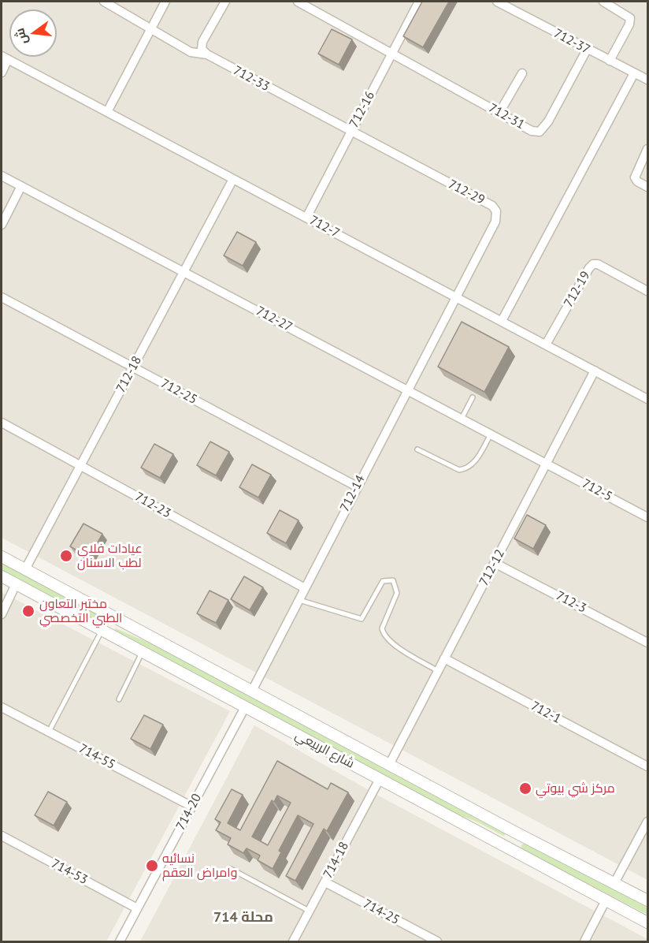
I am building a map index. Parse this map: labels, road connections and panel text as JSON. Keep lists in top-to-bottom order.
{
  "streets": {
    "street": [
      "712-37",
      "712-33",
      "712-16",
      "712-31",
      "712-29",
      "712-7",
      "712-19",
      "712-27",
      "712-18",
      "712-25",
      "712-5",
      "712-14",
      "712-23",
      "712-12",
      "712-3",
      "712-1",
      "شارع الربيعي",
      "714-55",
      "714-20",
      "714-18",
      "714-53",
      "714-25"
    ]
  },
  "crossings": [
    ["712-37", "712-31"],
    ["712-33", "712-16"],
    ["712-33", "712-29"],
    ["712-16", "712-31"],
    ["712-16", "712-29"],
    ["712-16", "712-7"],
    ["712-29", "712-7"],
    ["712-29", "712-14"],
    ["712-7", "712-19"],
    ["712-7", "712-18"],
    ["712-7", "712-14"],
    ["712-7", "712-12"],
    ["712-27", "712-18"],
    ["712-27", "712-5"],
    ["712-27", "712-14"],
    ["712-27", "712-12"],
    ["712-18", "712-25"],
    ["712-18", "712-23"],
    ["712-18", "شارع الربيعي"],
    ["712-25", "712-14"],
    ["712-5", "712-12"],
    ["712-14", "712-23"],
    ["712-14", "شارع الربيعي"],
    ["712-12", "712-3"],
    ["712-12", "712-1"],
    ["712-12", "شارع الربيعي"],
    ["شارع الربيعي", "714-20"],
    ["شارع الربيعي", "714-18"],
    ["714-55", "714-20"],
    ["714-20", "714-53"],
    ["714-18", "714-25"]
  ],
  "districts": ["محلة 714"],
  "places": [
    "عيادات فلاي لطب الاسنان",
    "مختبر التعاون الطبي التخصصي",
    "مركز شي بيوتي",
    "نسائيه وامراض العقم"
  ],
  "north": "left"
}
